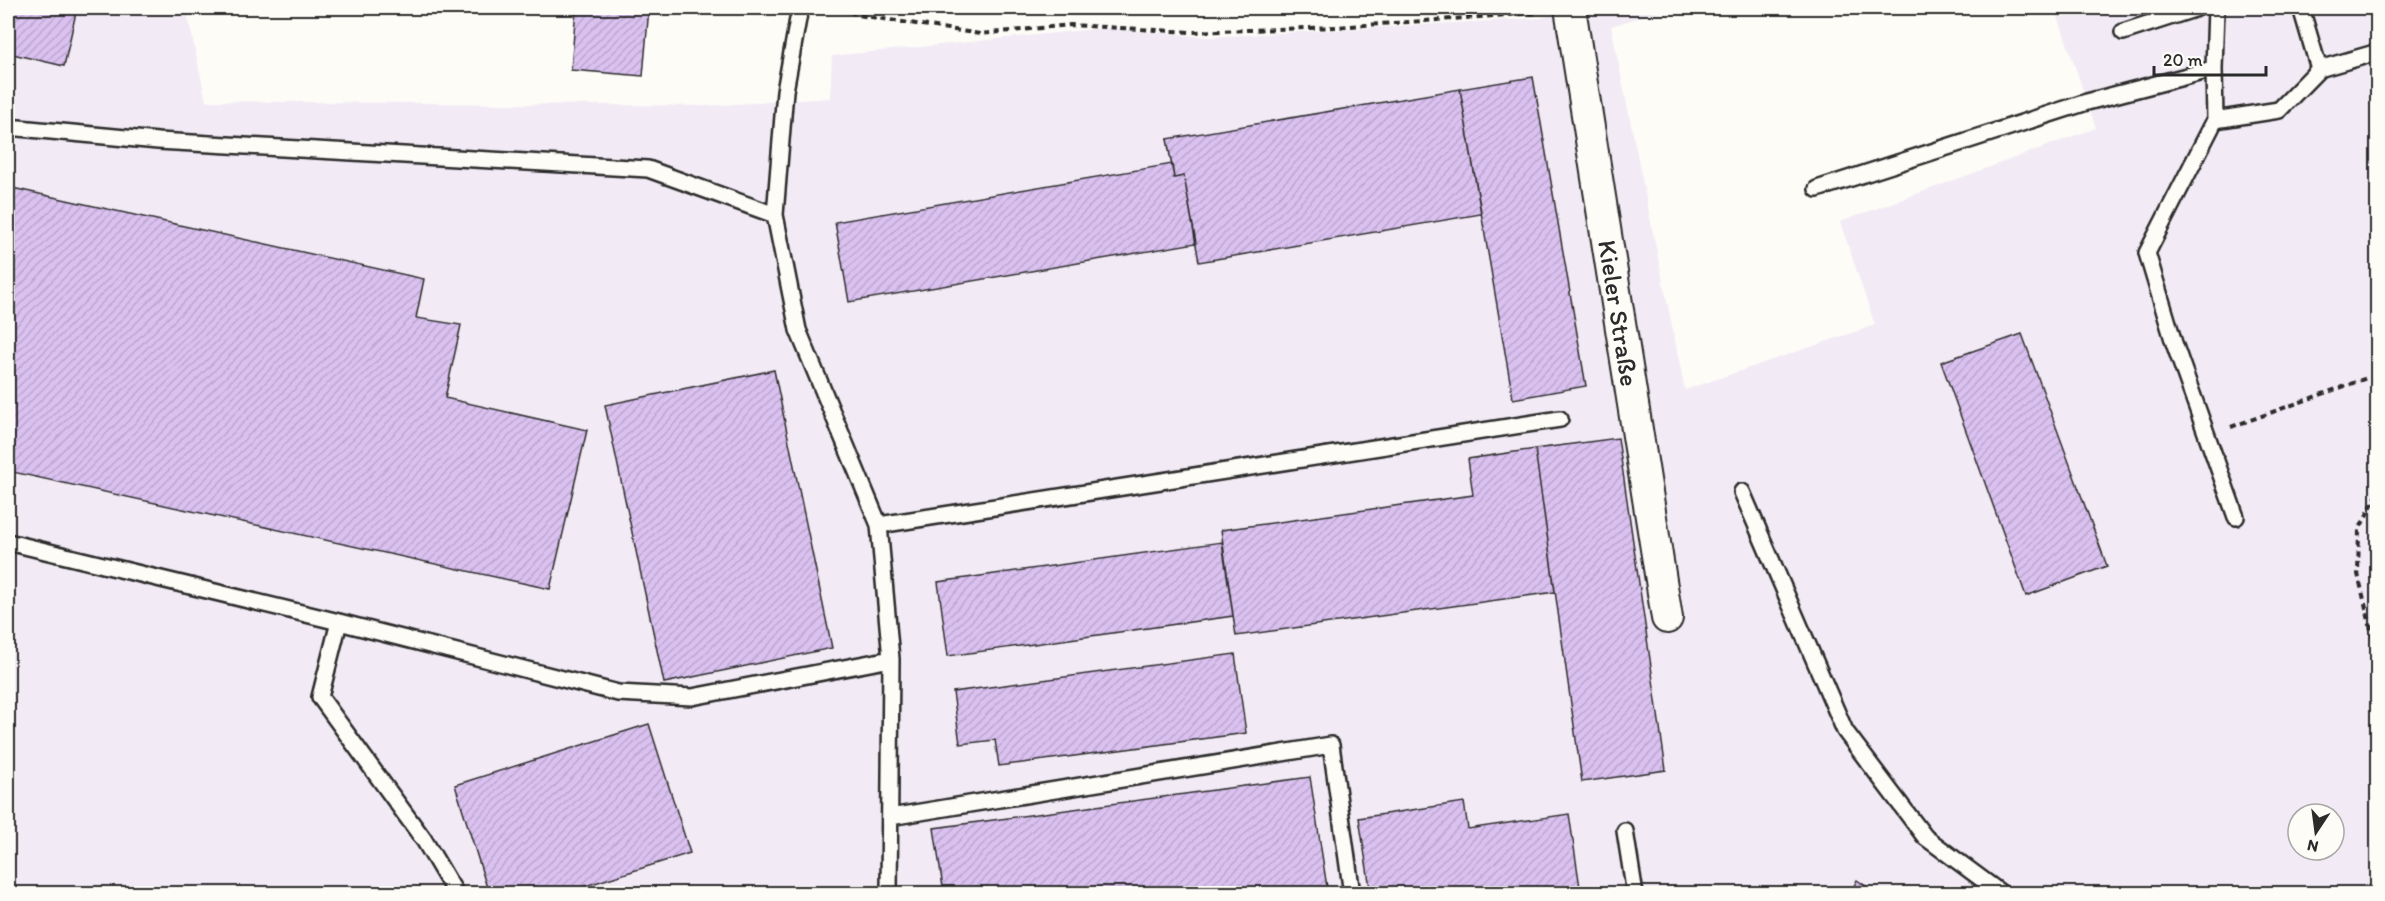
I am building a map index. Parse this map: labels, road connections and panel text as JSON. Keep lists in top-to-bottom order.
{
  "streets": {
    "street": ["Kieler Straße"]
  },
  "scale_bar": "20 m",
  "north": "bottom"
}
